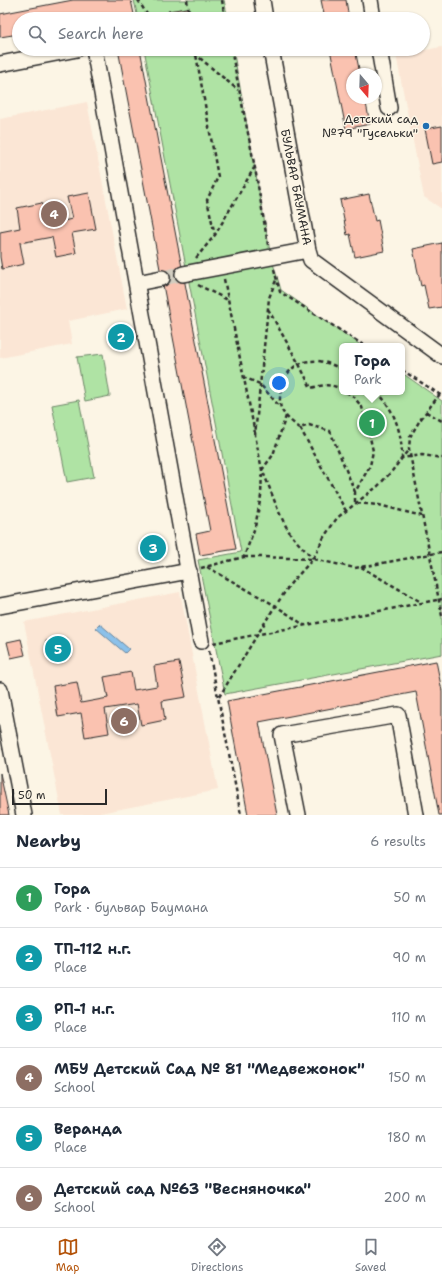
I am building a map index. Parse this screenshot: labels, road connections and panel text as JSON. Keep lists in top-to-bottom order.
{
  "streets": {
    "street": ["БУЛЬВАР БАУМАНА"]
  },
  "places": ["Детский сад №79 \"Гусельки\""],
  "scale_bar": "50 m",
  "north": "bottom",
  "page": {
    "search": "Search here",
    "pins": [
      "4",
      "2",
      "1",
      "3",
      "5",
      "6"
    ],
    "popup": ["Гора", "Park"],
    "scale": "50 m",
    "heading": ["Nearby", "6 results"],
    "list": [
      {
        "mark": "1",
        "name": "Гора",
        "note": "Park · бульвар Баумана",
        "value": "50 m"
      },
      {
        "mark": "2",
        "name": "ТП-112 н.г.",
        "note": "Place",
        "value": "90 m"
      },
      {
        "mark": "3",
        "name": "РП-1 н.г.",
        "note": "Place",
        "value": "110 m"
      },
      {
        "mark": "4",
        "name": "МБУ Детский Сад № 81 \"Медвежонок\"",
        "note": "School",
        "value": "150 m"
      },
      {
        "mark": "5",
        "name": "Веранда",
        "note": "Place",
        "value": "180 m"
      },
      {
        "mark": "6",
        "name": "Детский сад №63 \"Весняночка\"",
        "note": "School",
        "value": "200 m"
      }
    ],
    "nav": ["Map", "Directions", "Saved"]
  }
}
